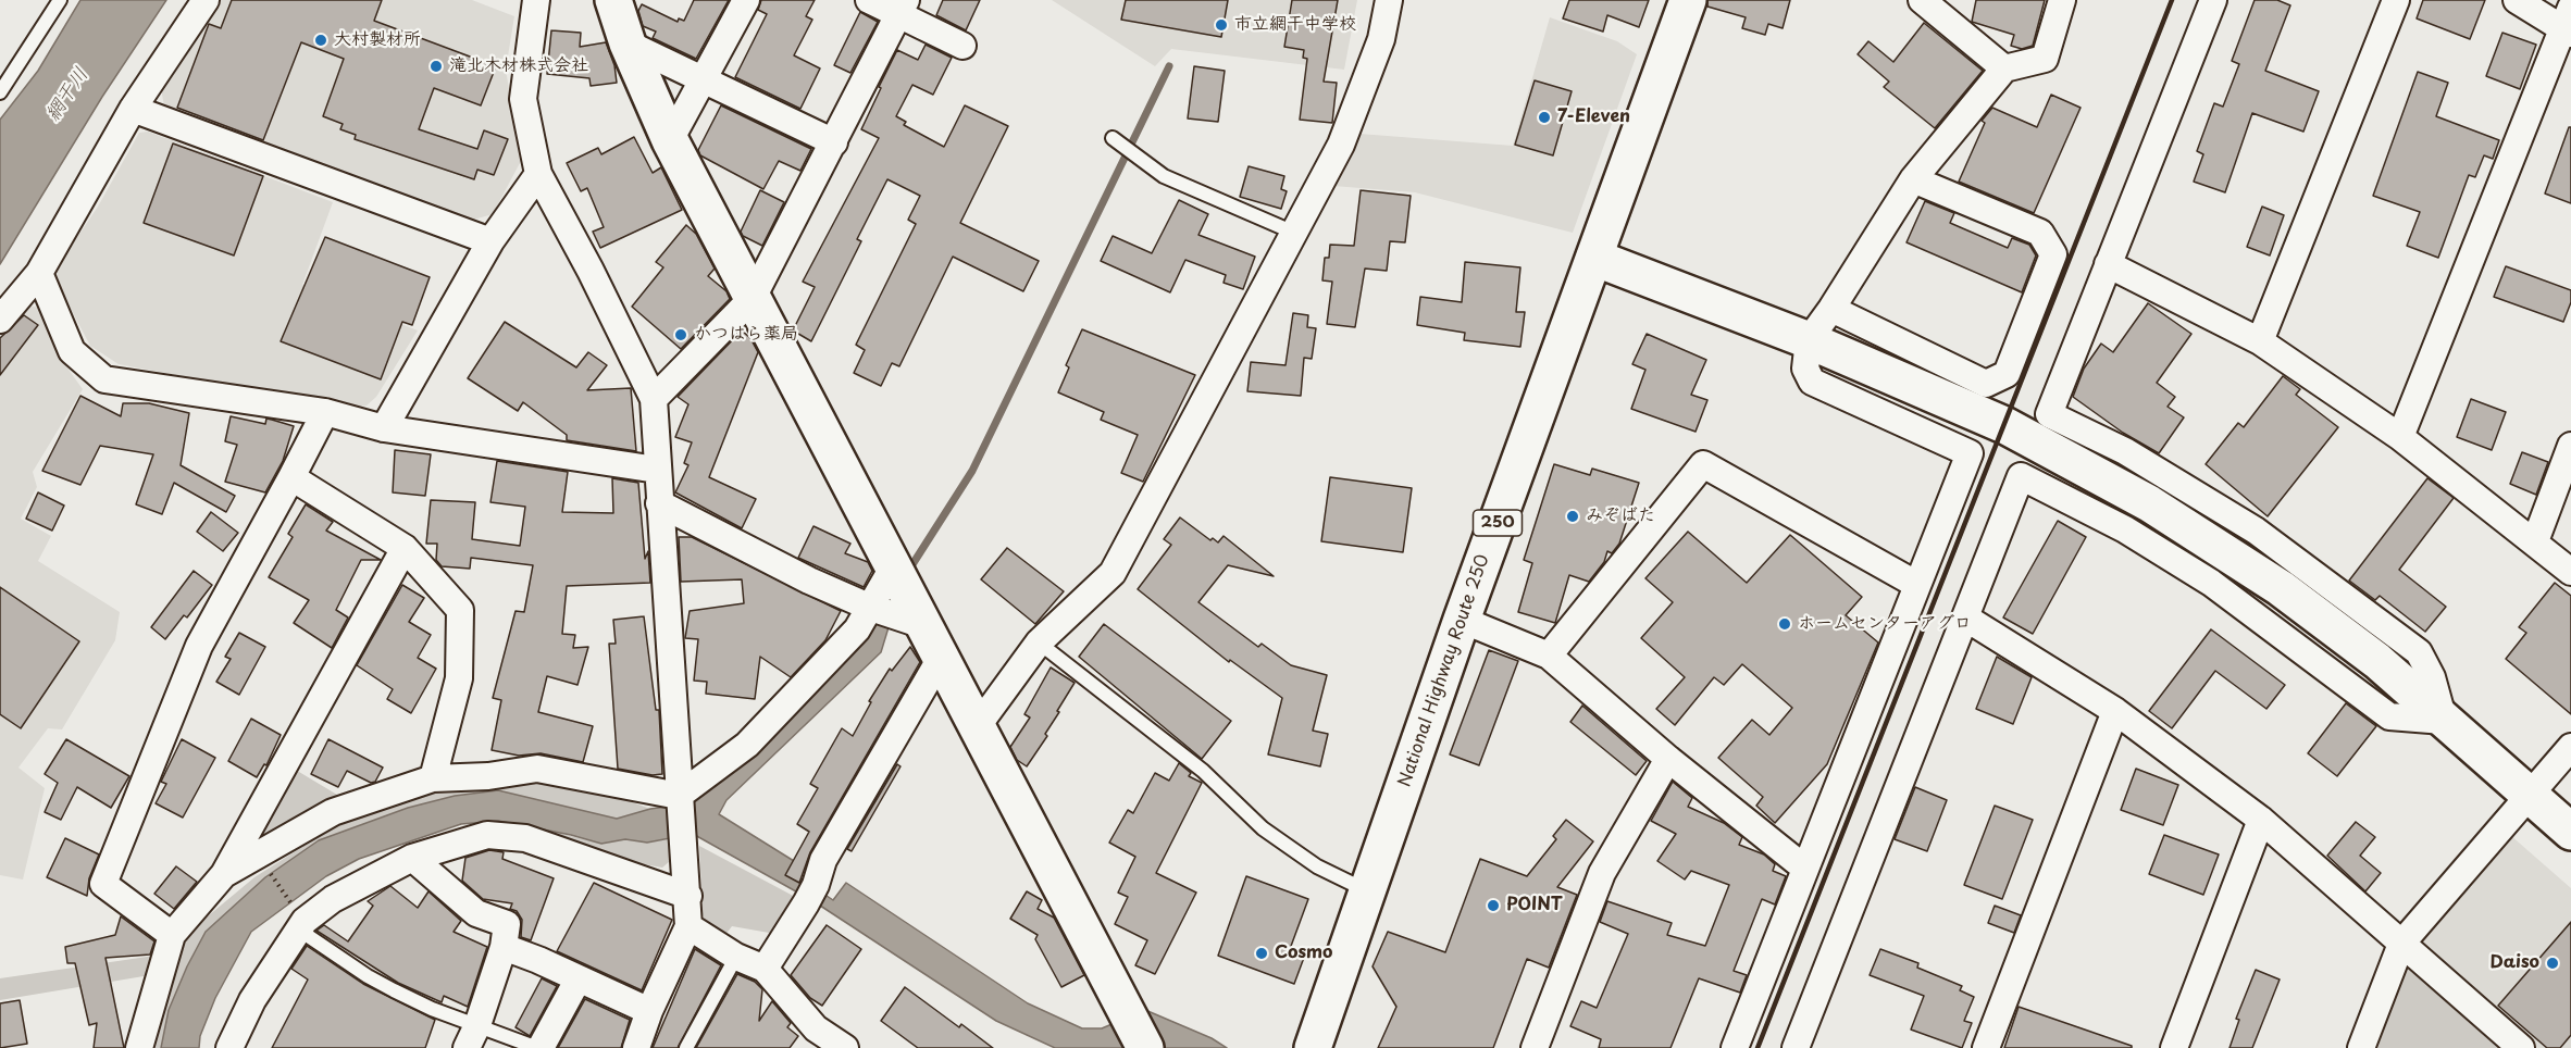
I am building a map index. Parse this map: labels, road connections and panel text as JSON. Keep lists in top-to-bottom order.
{
  "streets": {
    "main road": ["250", "National Highway Route 250"]
  },
  "water": ["網干川"],
  "places": [
    "市立網干中学校",
    "大村製材所",
    "滝北木材株式会社",
    "7-Eleven",
    "かつはら薬局",
    "みぞばた",
    "ホームセンターアグロ",
    "POINT",
    "Cosmo",
    "Daiso"
  ]
}
